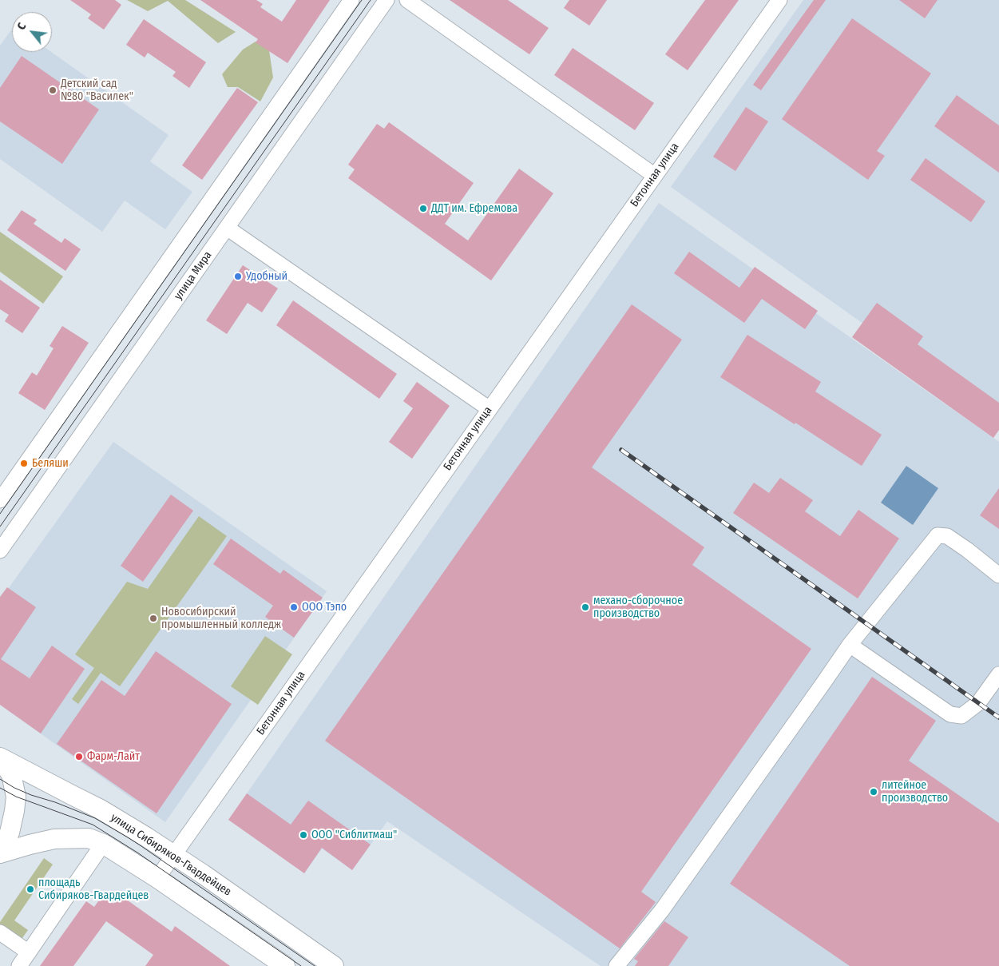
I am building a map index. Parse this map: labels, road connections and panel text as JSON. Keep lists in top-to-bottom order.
{
  "streets": {
    "main road": ["улица Сибиряков-Гвардейцев"],
    "street": ["Бетонная улица", "улица Мира"]
  },
  "crossings": [
    ["Бетонная улица", "улица Сибиряков-Гвардейцев"]
  ],
  "places": [
    "Детский сад №80 \"Василек\"",
    "ДДТ им. Ефремова",
    "Удобный",
    "Беляши",
    "ООО Тэпо",
    "механо-сборочное производство",
    "Новосибирский промышленный колледж",
    "Фарм-Лайт",
    "литейное производство",
    "ООО \"Сиблитмаш\"",
    "площадь Сибиряков-Гвардейцев"
  ],
  "north": "top left"
}
